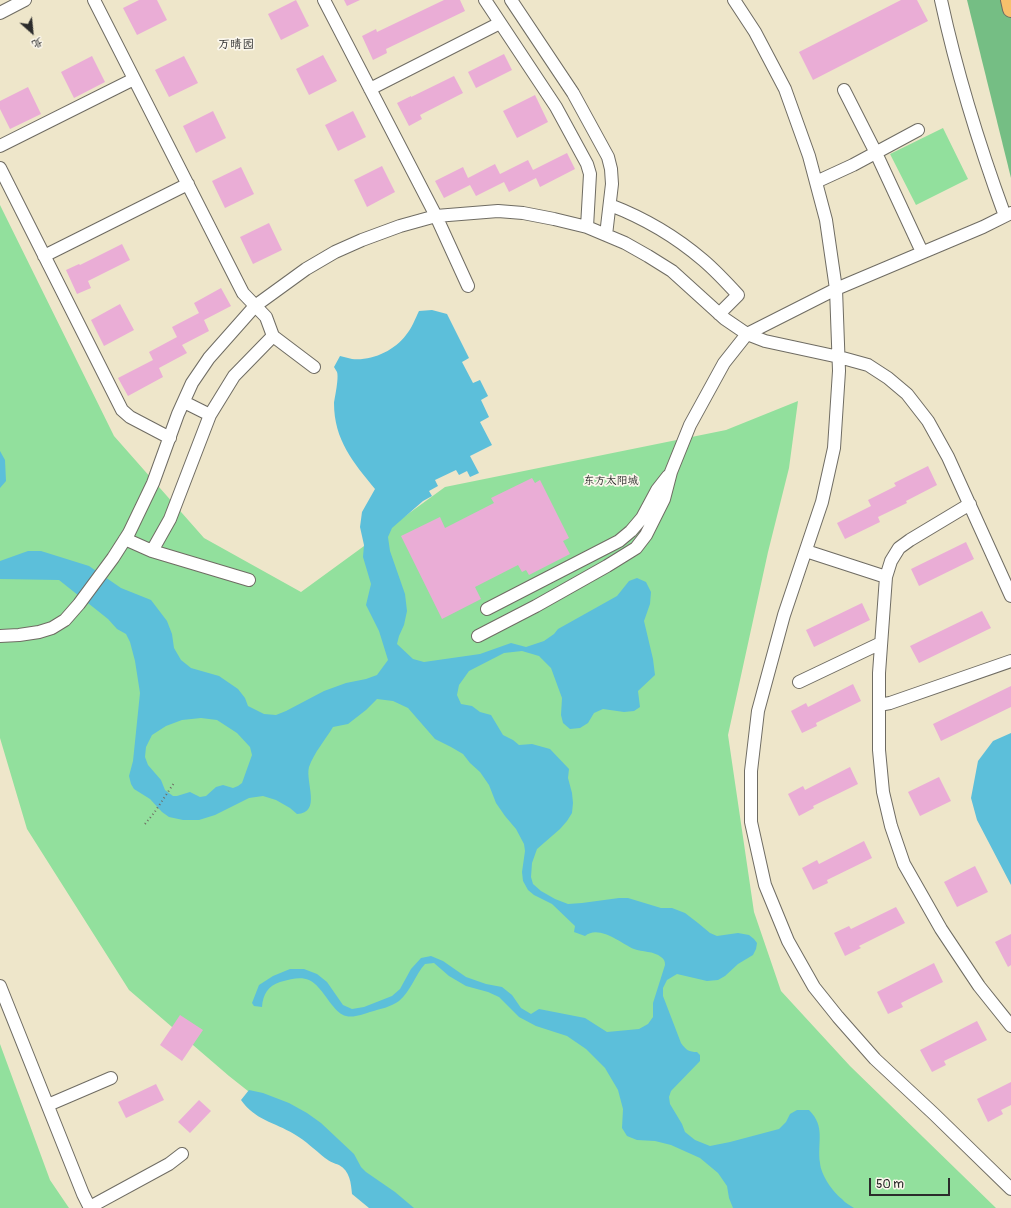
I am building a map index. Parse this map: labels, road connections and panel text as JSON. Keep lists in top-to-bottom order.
{
  "districts": ["万晴园", "东方太阳城"],
  "scale_bar": "50 m",
  "north": "bottom right"
}
